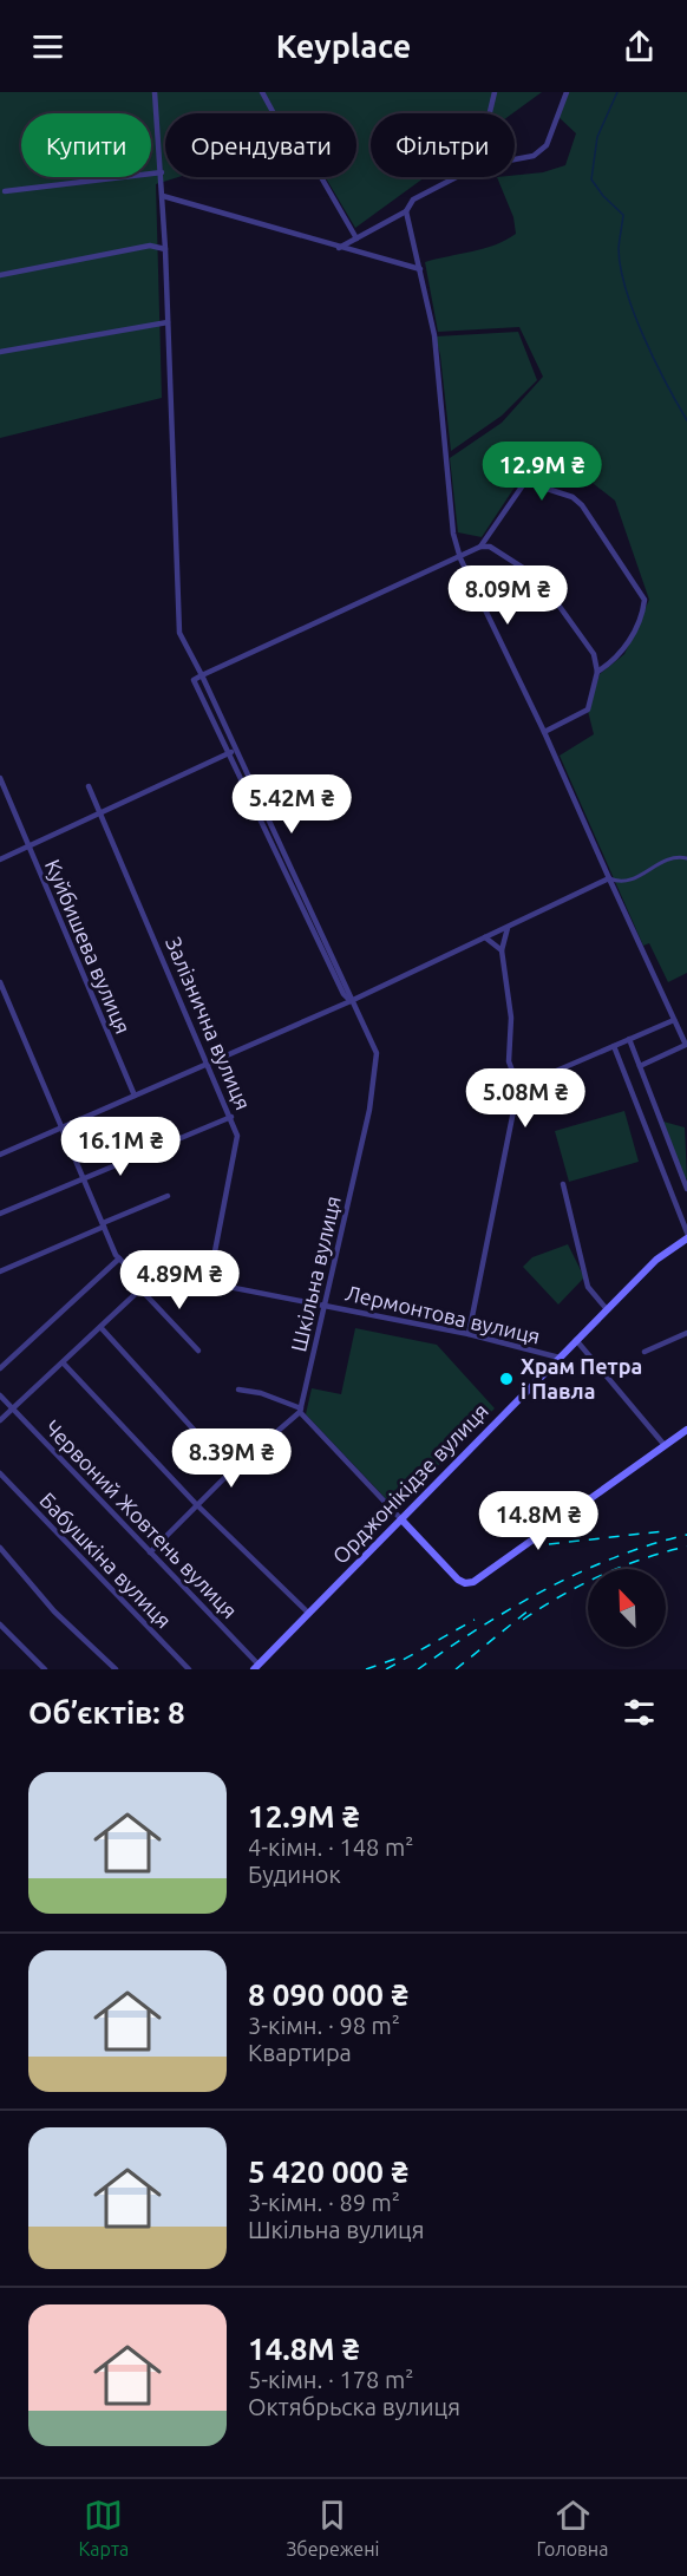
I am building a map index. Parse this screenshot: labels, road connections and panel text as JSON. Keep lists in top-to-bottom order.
{
  "streets": {
    "main road": ["Орджонікідзе вулиця"],
    "street": [
      "Куйбишева вулиця",
      "Залізнична вулиця",
      "Шкільна вулиця",
      "Лермонтова вулиця",
      "Червоний Жовтень вулиця",
      "Бабушкіна вулиця"
    ]
  },
  "crossings": [
    ["Залізнична вулиця", "Лермонтова вулиця"],
    ["Шкільна вулиця", "Лермонтова вулиця"],
    ["Лермонтова вулиця", "Орджонікідзе вулиця"],
    ["Орджонікідзе вулиця", "Червоний Жовтень вулиця"]
  ],
  "places": ["Храм Петра і Павла"],
  "north": "top left",
  "page": {
    "header": "Keyplace",
    "chip": ["Купити", "Орендувати", "Фільтри"],
    "price": [
      "12.9M ₴",
      "8.09M ₴",
      "5.42M ₴",
      "5.08M ₴",
      "16.1M ₴",
      "4.89M ₴",
      "8.39M ₴",
      "14.8M ₴"
    ],
    "heading": "Об’єктів: 8",
    "list": [
      {
        "name": "12.9M ₴",
        "note": "4-кімн. · 148 m² · Будинок"
      },
      {
        "name": "8 090 000 ₴",
        "note": "3-кімн. · 98 m² · Квартира"
      },
      {
        "name": "5 420 000 ₴",
        "note": "3-кімн. · 89 m² · Шкільна вулиця"
      },
      {
        "name": "14.8M ₴",
        "note": "5-кімн. · 178 m² · Октябрьска вулиця"
      }
    ],
    "tabs": ["Карта", "Збережені", "Головна"]
  }
}
